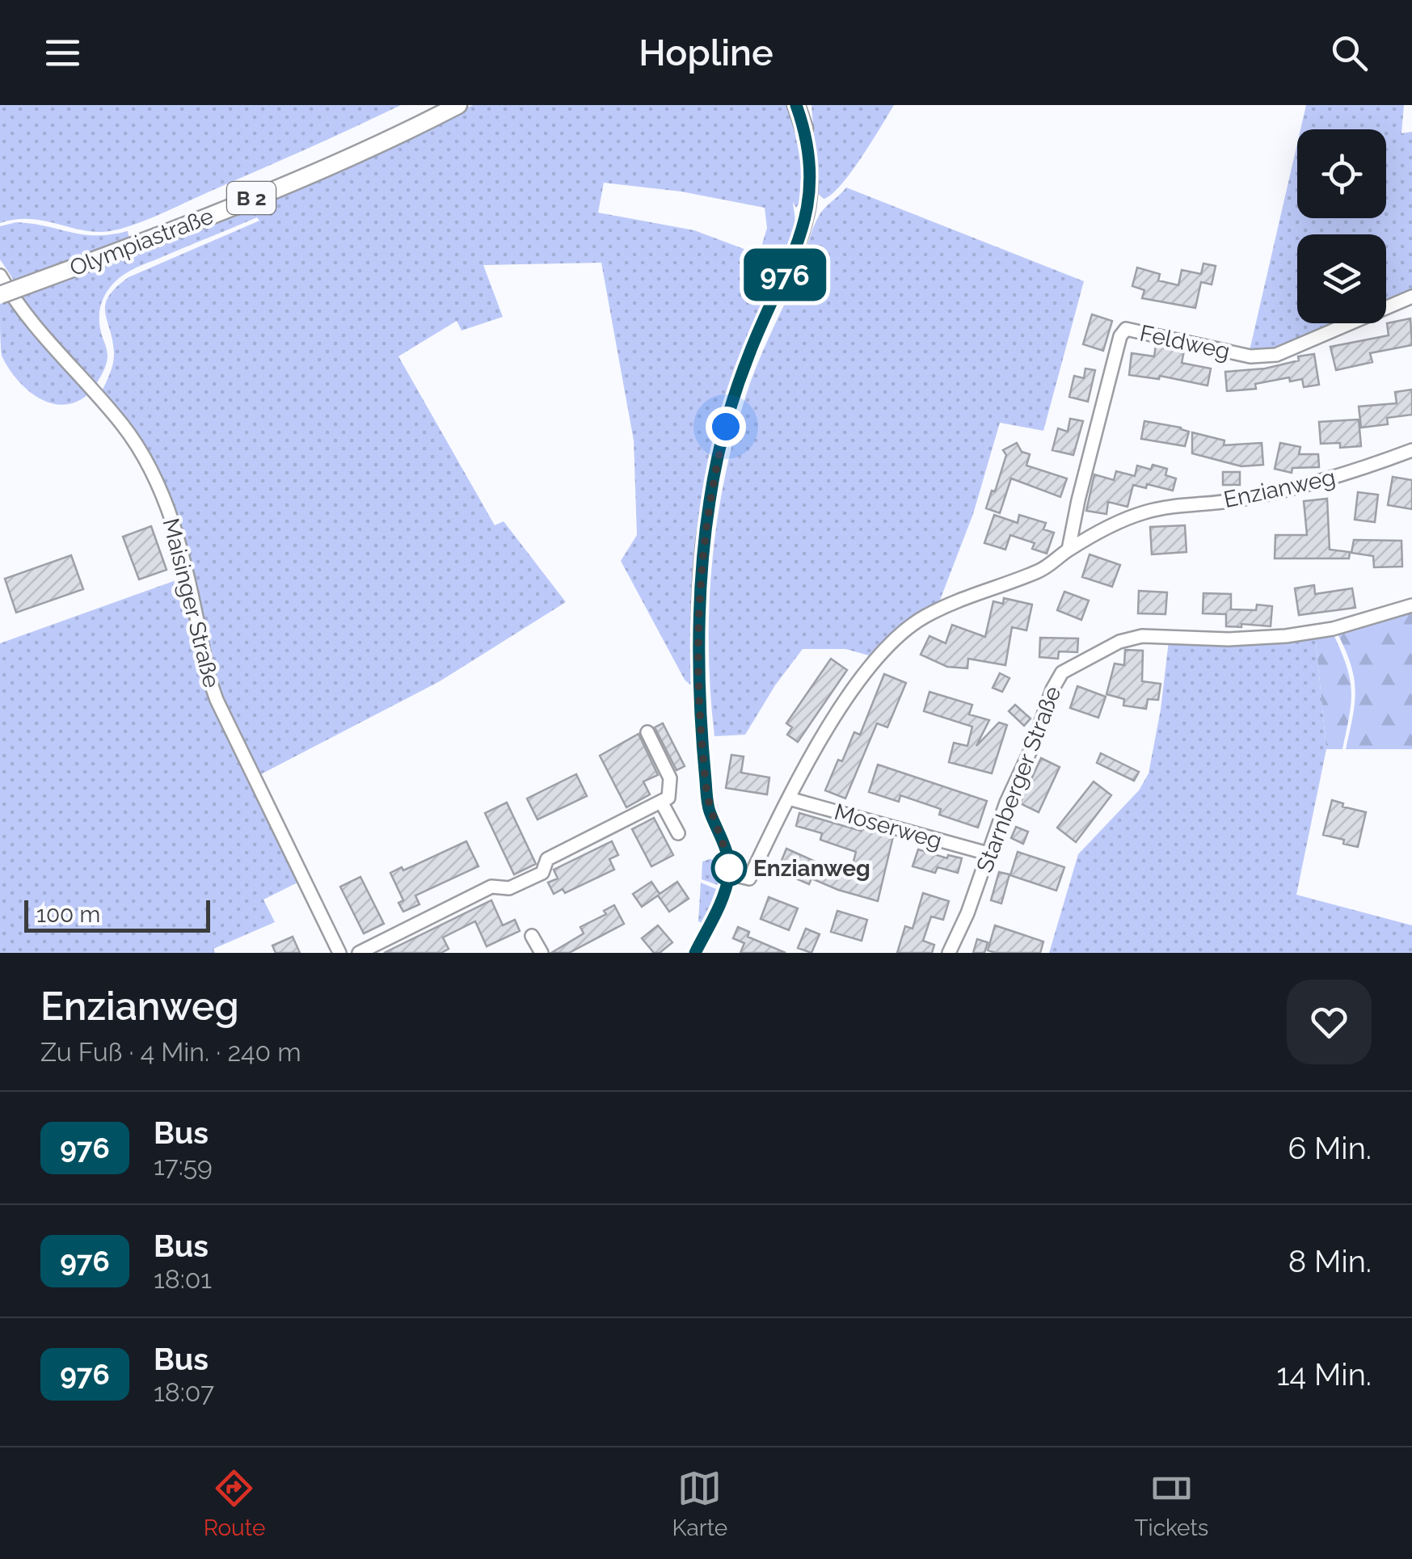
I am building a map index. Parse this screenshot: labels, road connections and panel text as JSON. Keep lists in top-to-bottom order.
{
  "streets": {
    "main road": ["B 2", "Olympiastraße"],
    "street": [
      "Feldweg",
      "Enzianweg",
      "Maisinger Straße",
      "Starnberger Straße",
      "Moserweg"
    ]
  },
  "crossings": [
    ["Olympiastraße", "Maisinger Straße"],
    ["Feldweg", "Enzianweg"],
    ["Enzianweg", "Moserweg"],
    ["Starnberger Straße", "Moserweg"]
  ],
  "places": ["Enzianweg"],
  "lines": ["bus line 976"],
  "scale_bar": "100 m",
  "page": {
    "header": "Hopline",
    "on_map": "976",
    "scale": "100 m",
    "heading": ["Enzianweg", "Zu Fuß · 4 Min. · 240 m"],
    "list": [
      {
        "mark": "976",
        "name": "Bus",
        "note": "17:59",
        "value": "6 Min."
      },
      {
        "mark": "976",
        "name": "Bus",
        "note": "18:01",
        "value": "8 Min."
      },
      {
        "mark": "976",
        "name": "Bus",
        "note": "18:07",
        "value": "14 Min."
      }
    ],
    "tabs": ["Route", "Karte", "Tickets"]
  }
}
